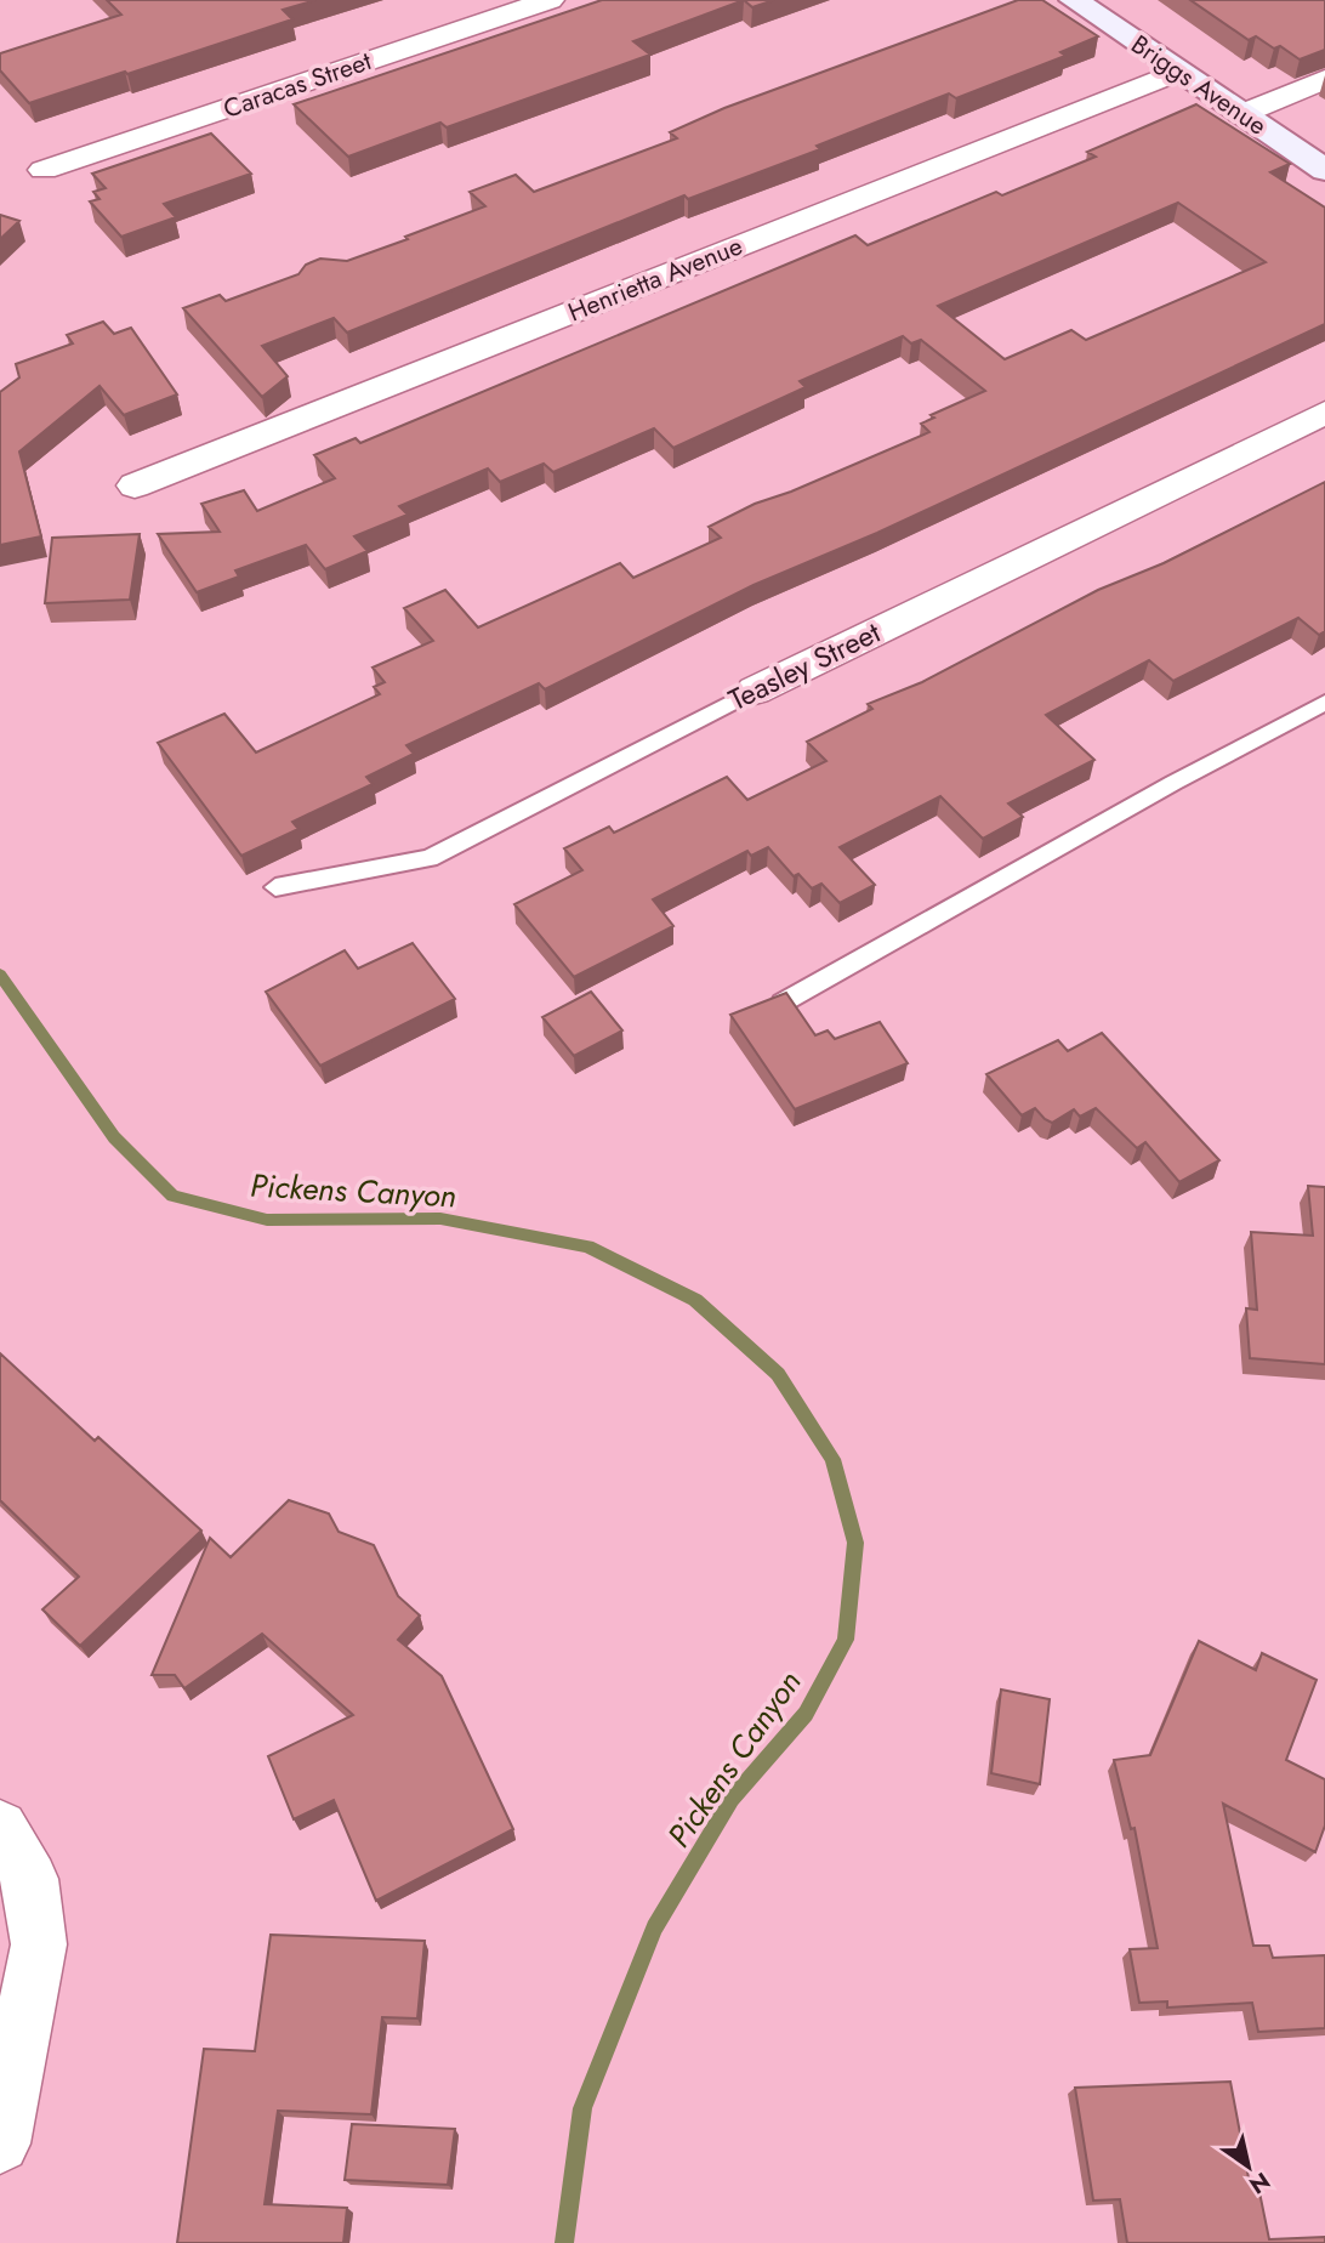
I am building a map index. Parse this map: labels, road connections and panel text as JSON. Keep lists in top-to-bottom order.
{
  "streets": {
    "street": [
      "Caracas Street",
      "Briggs Avenue",
      "Henrietta Avenue",
      "Teasley Street"
    ]
  },
  "crossings": [
    ["Briggs Avenue", "Henrietta Avenue"]
  ],
  "water": ["Pickens Canyon"],
  "north": "bottom right"
}
